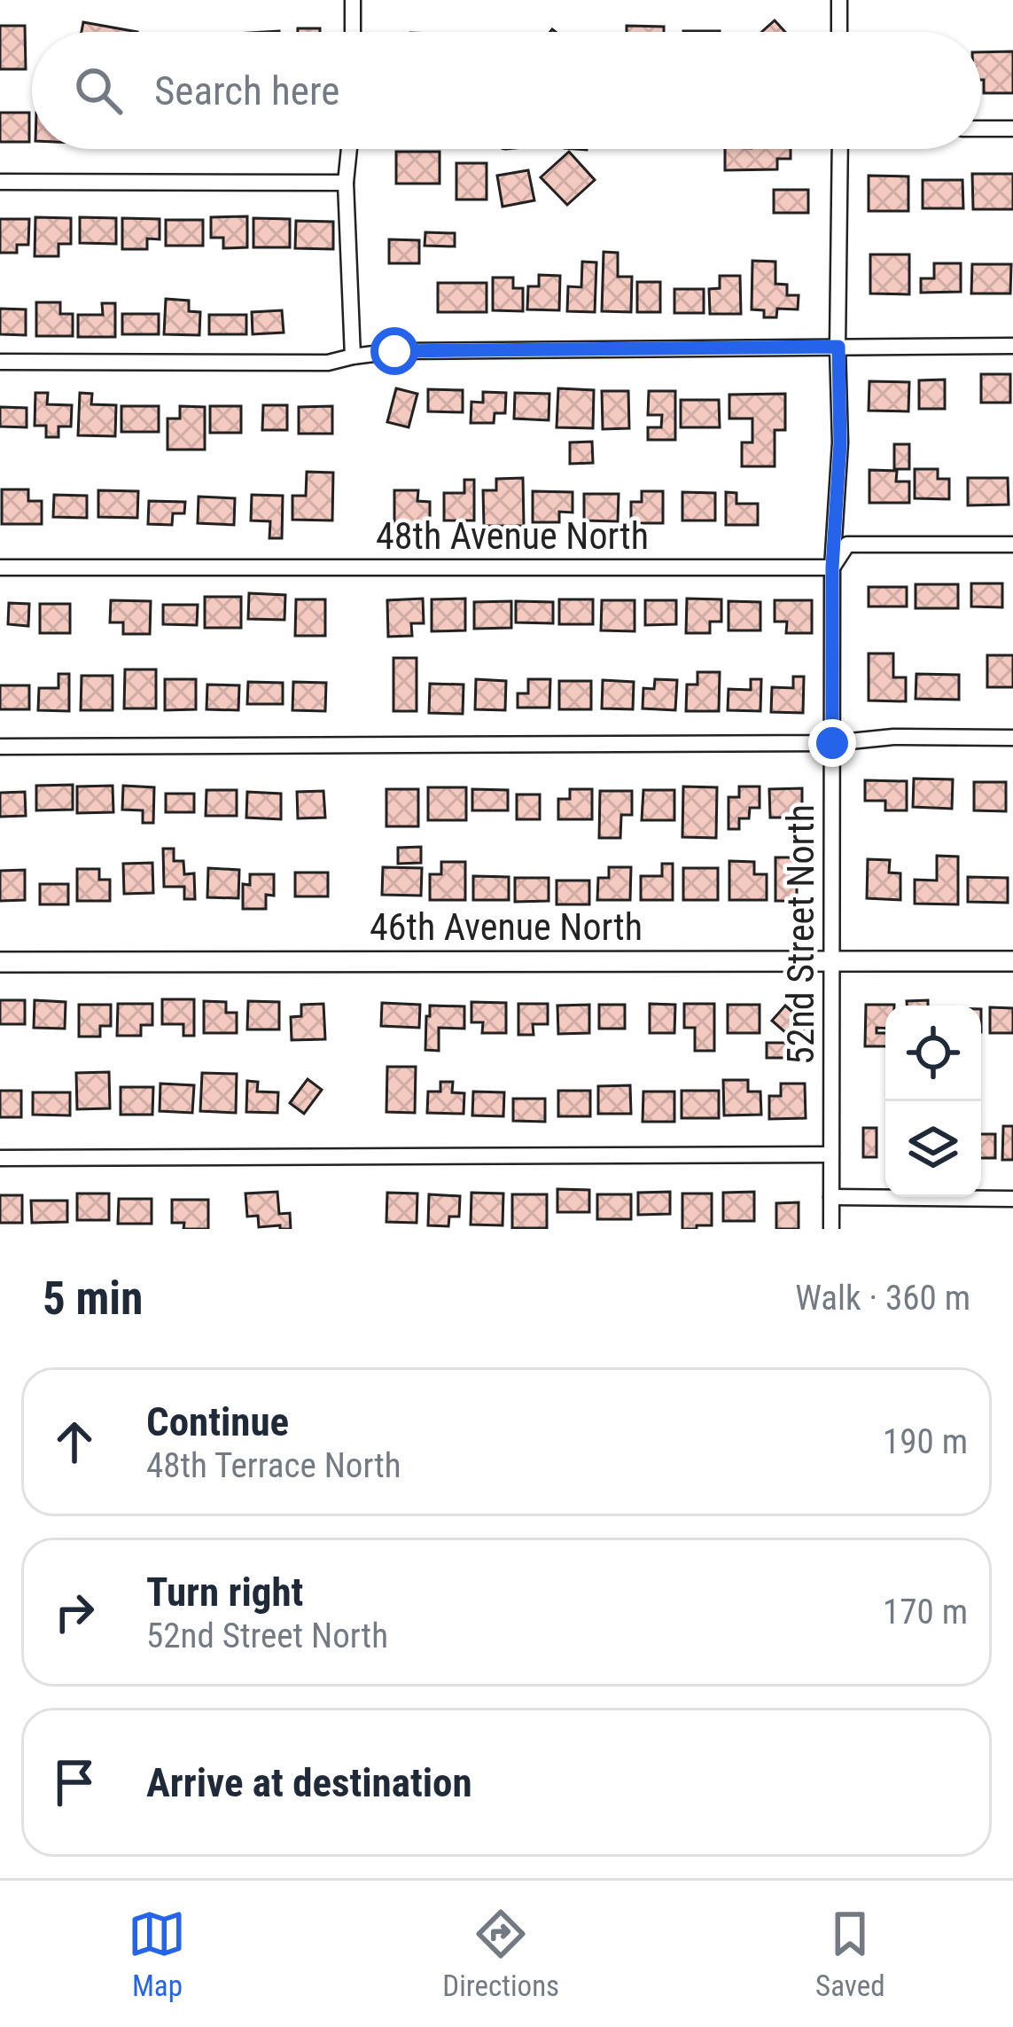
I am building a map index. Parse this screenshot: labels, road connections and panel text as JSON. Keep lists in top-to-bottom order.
{
  "streets": {
    "street": ["48th Avenue North", "46th Avenue North", "52nd Street North"]
  },
  "crossings": [
    ["48th Avenue North", "52nd Street North"],
    ["46th Avenue North", "52nd Street North"]
  ],
  "page": {
    "search": "Search here",
    "heading": ["5 min", "Walk · 360 m"],
    "list": [
      ["Continue", "48th Terrace North", "190 m"],
      ["Turn right", "52nd Street North", "170 m"],
      "Arrive at destination"
    ],
    "nav": ["Map", "Directions", "Saved"]
  }
}
